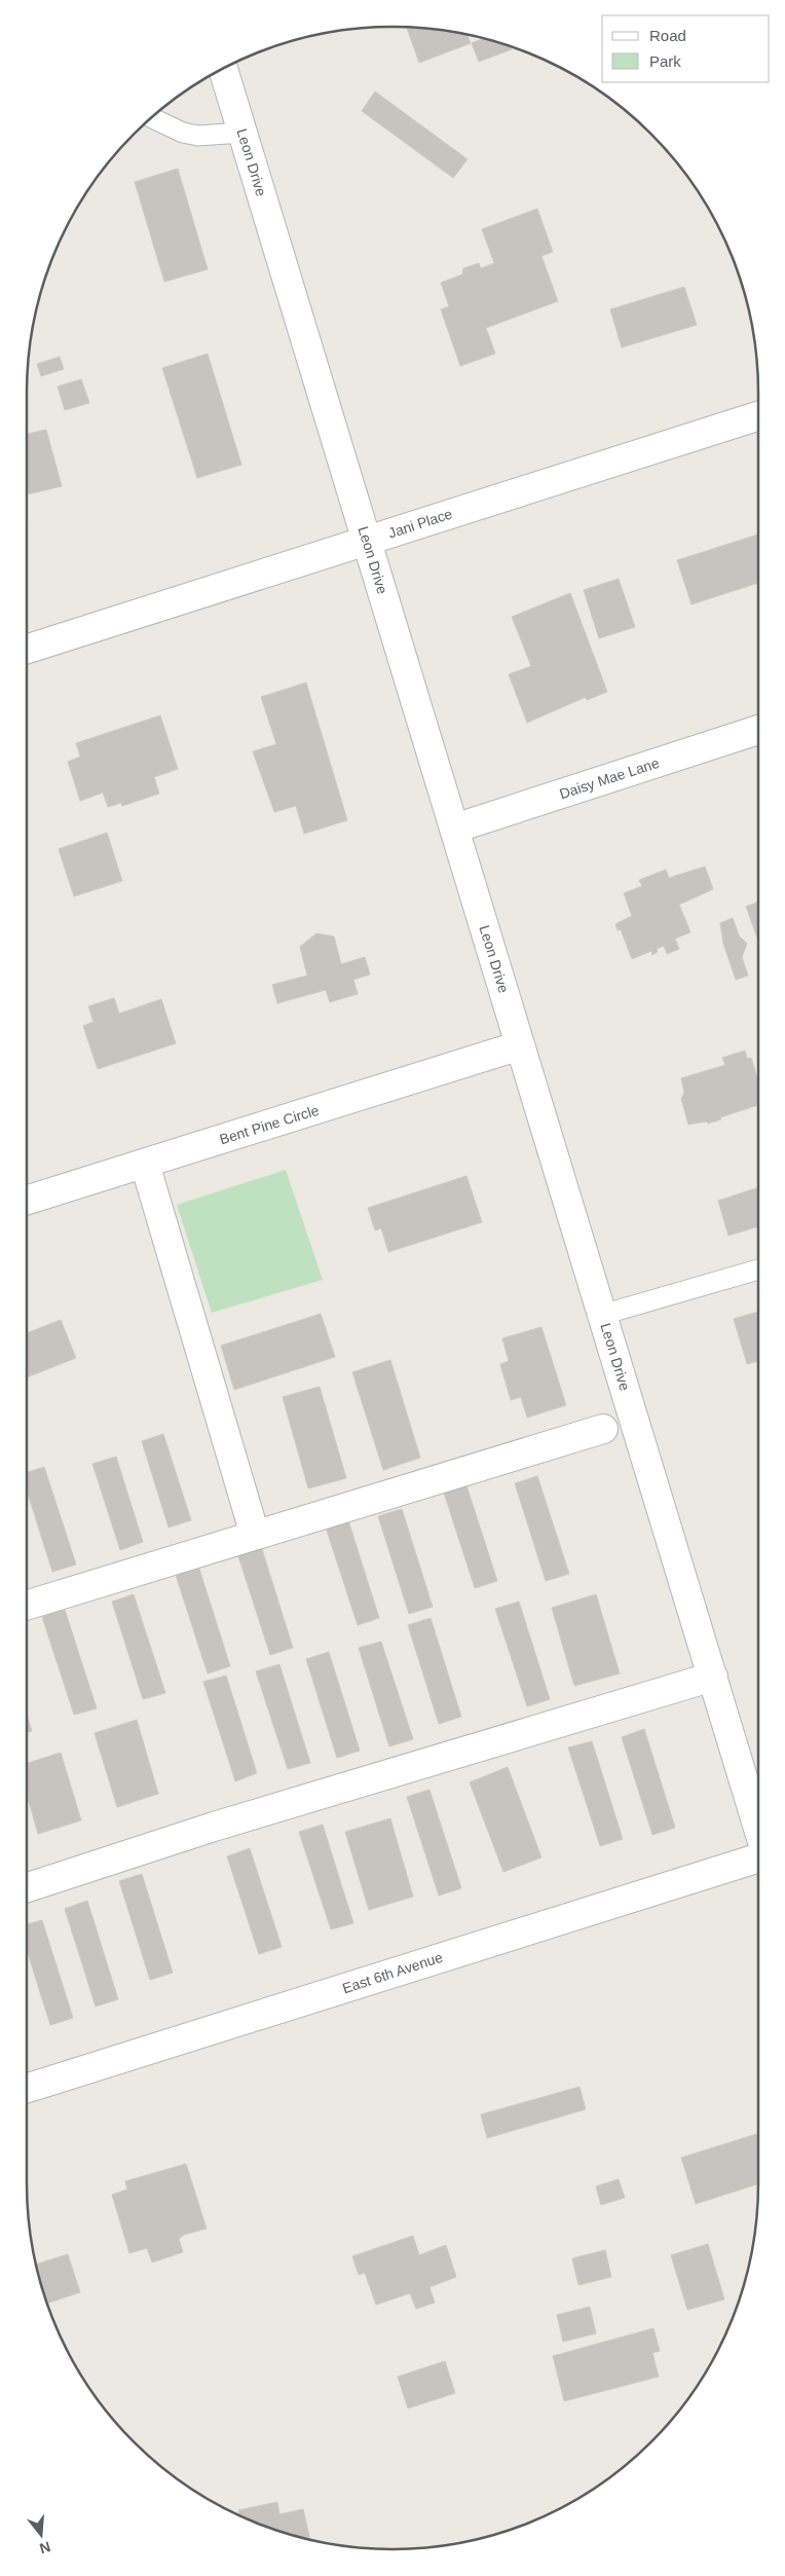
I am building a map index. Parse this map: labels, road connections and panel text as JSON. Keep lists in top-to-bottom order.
{
  "streets": {
    "street": [
      "Leon Drive",
      "Jani Place",
      "Daisy Mae Lane",
      "Bent Pine Circle",
      "East 6th Avenue"
    ]
  },
  "crossings": [
    ["Leon Drive", "Jani Place"],
    ["Leon Drive", "Daisy Mae Lane"],
    ["Leon Drive", "Bent Pine Circle"]
  ],
  "legend": ["Road", "Park"],
  "north": "bottom"
}
